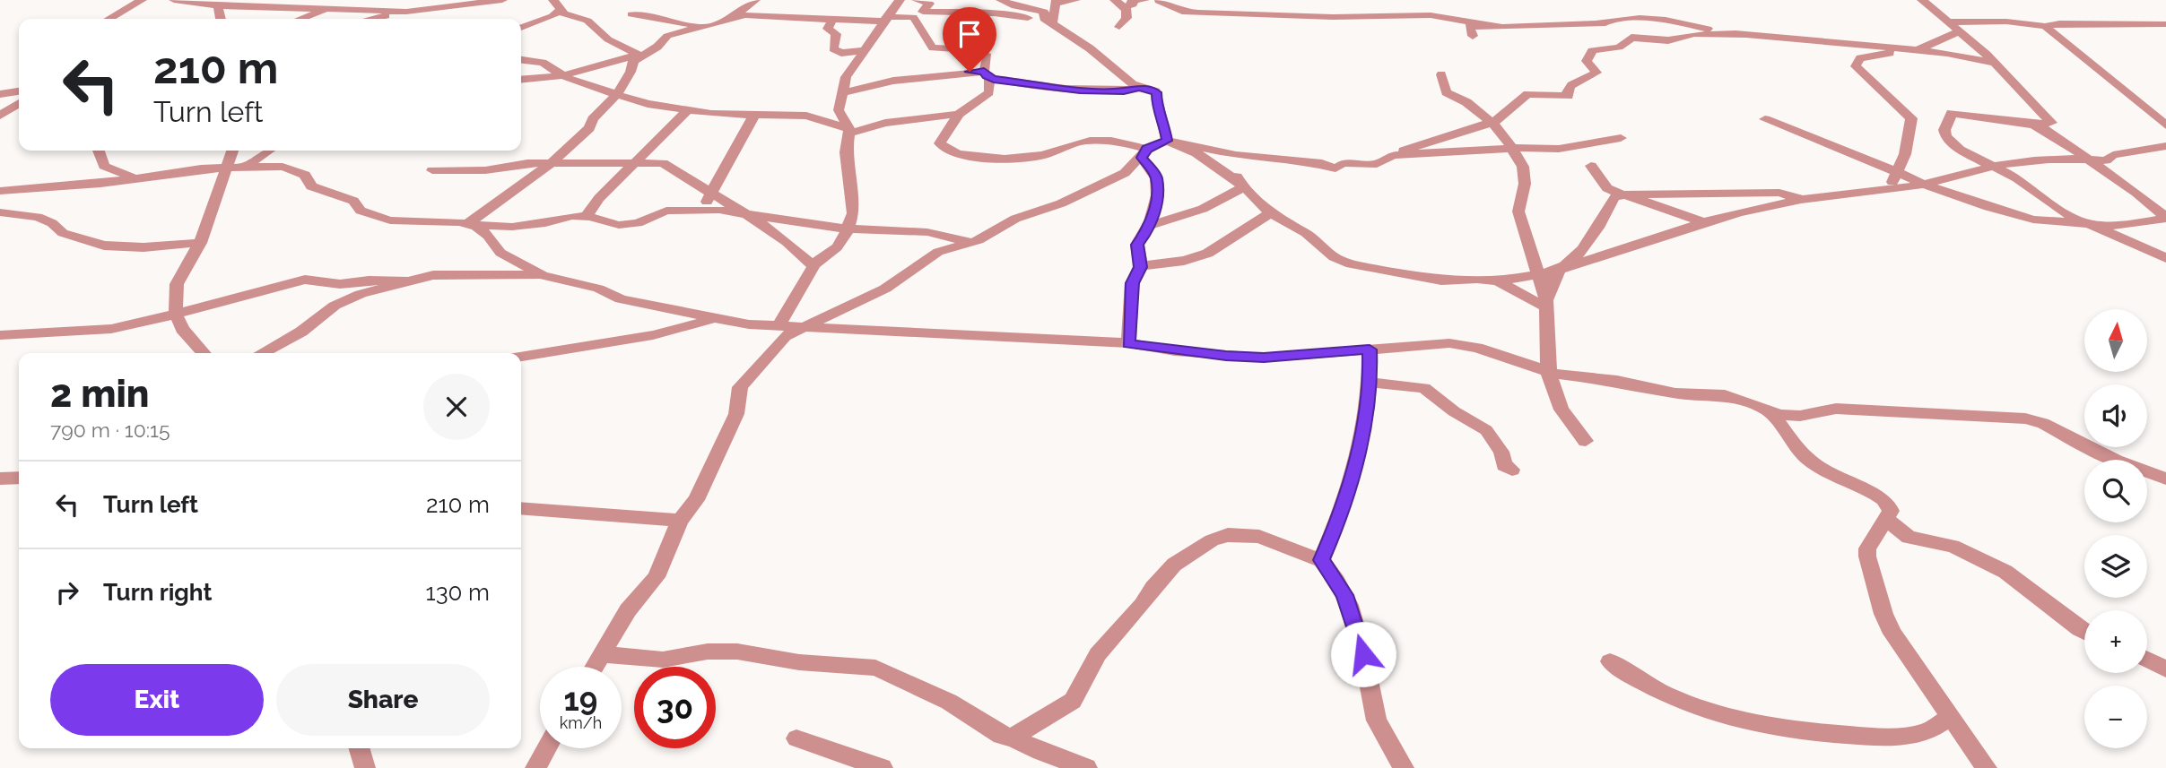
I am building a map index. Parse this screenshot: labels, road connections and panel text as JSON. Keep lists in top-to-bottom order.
{
  "north": "top",
  "page": {
    "turn": ["210 m", "Turn left"],
    "map_buttons": ["+", "−"],
    "heading": ["2 min", "790 m · 10:15"],
    "list": [
      {
        "name": "Turn left",
        "value": "210 m"
      },
      {
        "name": "Turn right",
        "value": "130 m"
      }
    ],
    "buttons": ["Exit", "Share"],
    "speed": "19 km/h",
    "limit": "30"
  }
}
